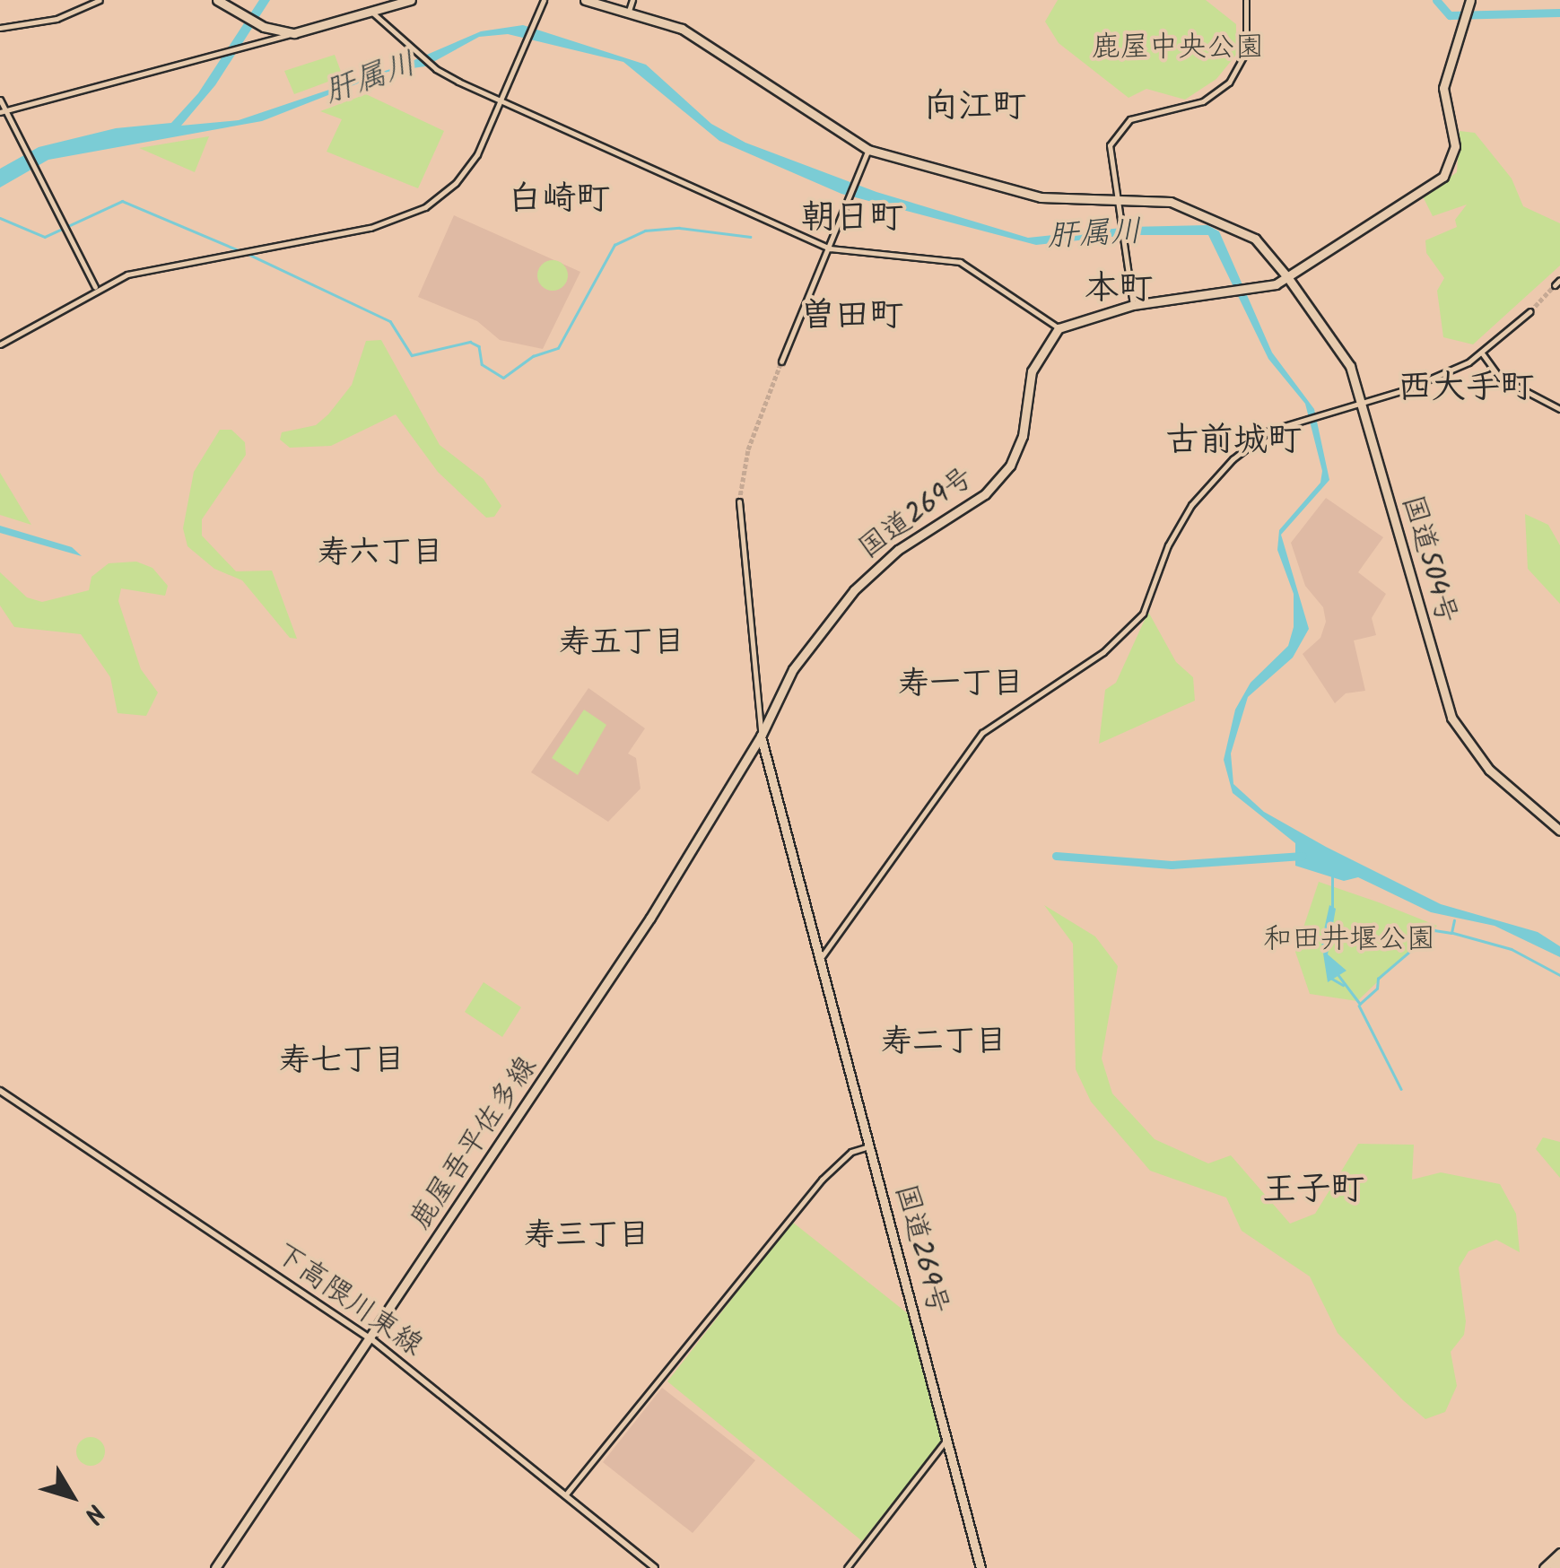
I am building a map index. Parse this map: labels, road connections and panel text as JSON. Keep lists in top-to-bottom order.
{
  "streets": {
    "main road": [
      "国道269号",
      "国道504号",
      "鹿屋吾平佐多線",
      "下高隈川東線"
    ]
  },
  "crossings": [
    ["国道269号", "鹿屋吾平佐多線"],
    ["鹿屋吾平佐多線", "下高隈川東線"]
  ],
  "districts": [
    "向江町",
    "白崎町",
    "朝日町",
    "本町",
    "曽田町",
    "西大手町",
    "古前城町",
    "寿六丁目",
    "寿五丁目",
    "寿一丁目",
    "寿二丁目",
    "寿七丁目",
    "王子町",
    "寿三丁目"
  ],
  "water": ["肝属川"],
  "parks": ["鹿屋中央公園", "和田井堰公園"],
  "north": "bottom right"
}
